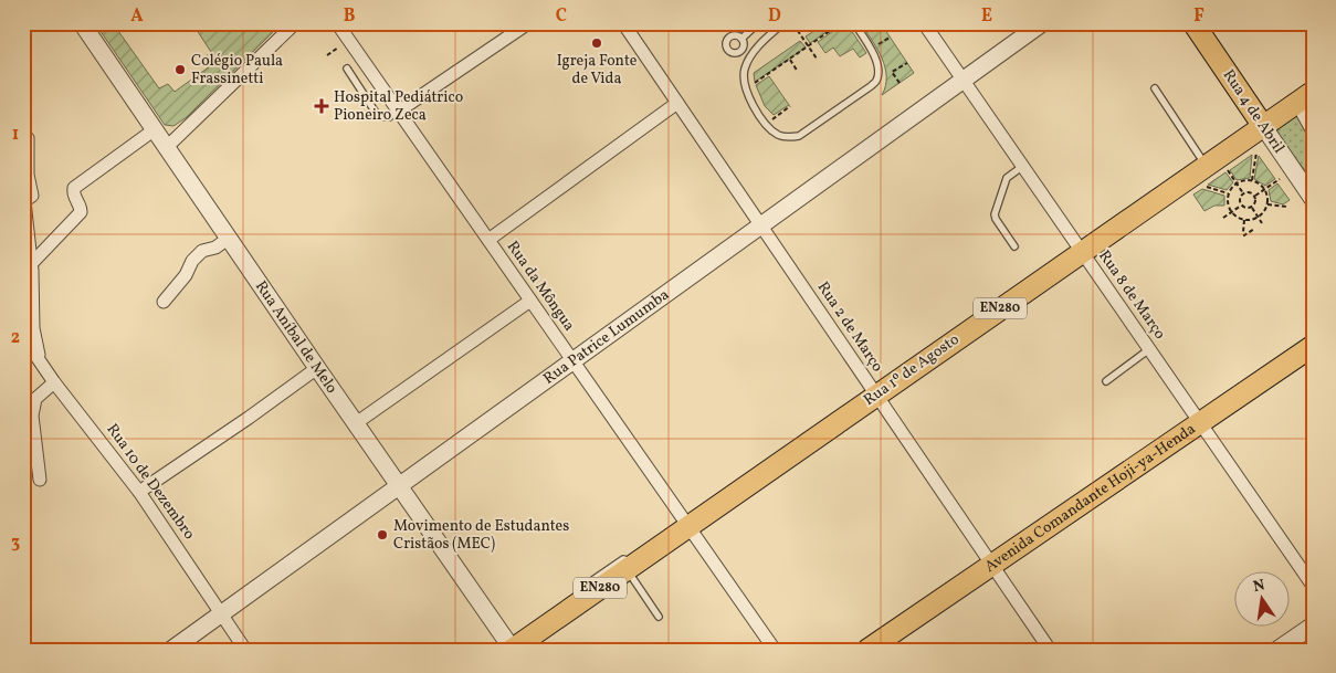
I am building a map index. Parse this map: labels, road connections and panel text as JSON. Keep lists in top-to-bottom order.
{
  "streets": {
    "main road": [
      "Rua 4 de Abril",
      "EN280",
      "Rua 1º de Agosto",
      "Avenida Comandante Hoji-ya-Henda"
    ],
    "street": [
      "Rua da Môngua",
      "Rua 8 de Março",
      "Rua 2 de Março",
      "Rua Aníbal de Melo",
      "Rua Patrice Lumumba",
      "Rua 10 de Dezembro"
    ]
  },
  "crossings": [
    ["Rua 4 de Abril", "Rua 1º de Agosto"],
    ["Rua da Môngua", "Rua Patrice Lumumba"],
    ["Rua da Môngua", "Rua 1º de Agosto"],
    ["Rua 8 de Março", "Rua Patrice Lumumba"],
    ["Rua 8 de Março", "Rua 1º de Agosto"],
    ["Rua 8 de Março", "Avenida Comandante Hoji-ya-Henda"],
    ["Rua 2 de Março", "Rua Patrice Lumumba"],
    ["Rua 2 de Março", "Rua 1º de Agosto"],
    ["Rua 2 de Março", "Avenida Comandante Hoji-ya-Henda"],
    ["Rua Aníbal de Melo", "Rua Patrice Lumumba"],
    ["Rua Aníbal de Melo", "Rua 1º de Agosto"],
    ["Rua Patrice Lumumba", "Rua 10 de Dezembro"]
  ],
  "places": {
    "other": ["Igreja Fonte de Vida", "Colégio Paula Frassinetti", "Movimento de Estudantes Cristãos (MEC)"],
    "health": ["Hospital Pediátrico Pioneiro Zeca"]
  },
  "north": "top",
  "grid": {
    "columns": [
      "A",
      "B",
      "C",
      "D",
      "E",
      "F"
    ],
    "rows": ["1", "2", "3"]
  }
}
